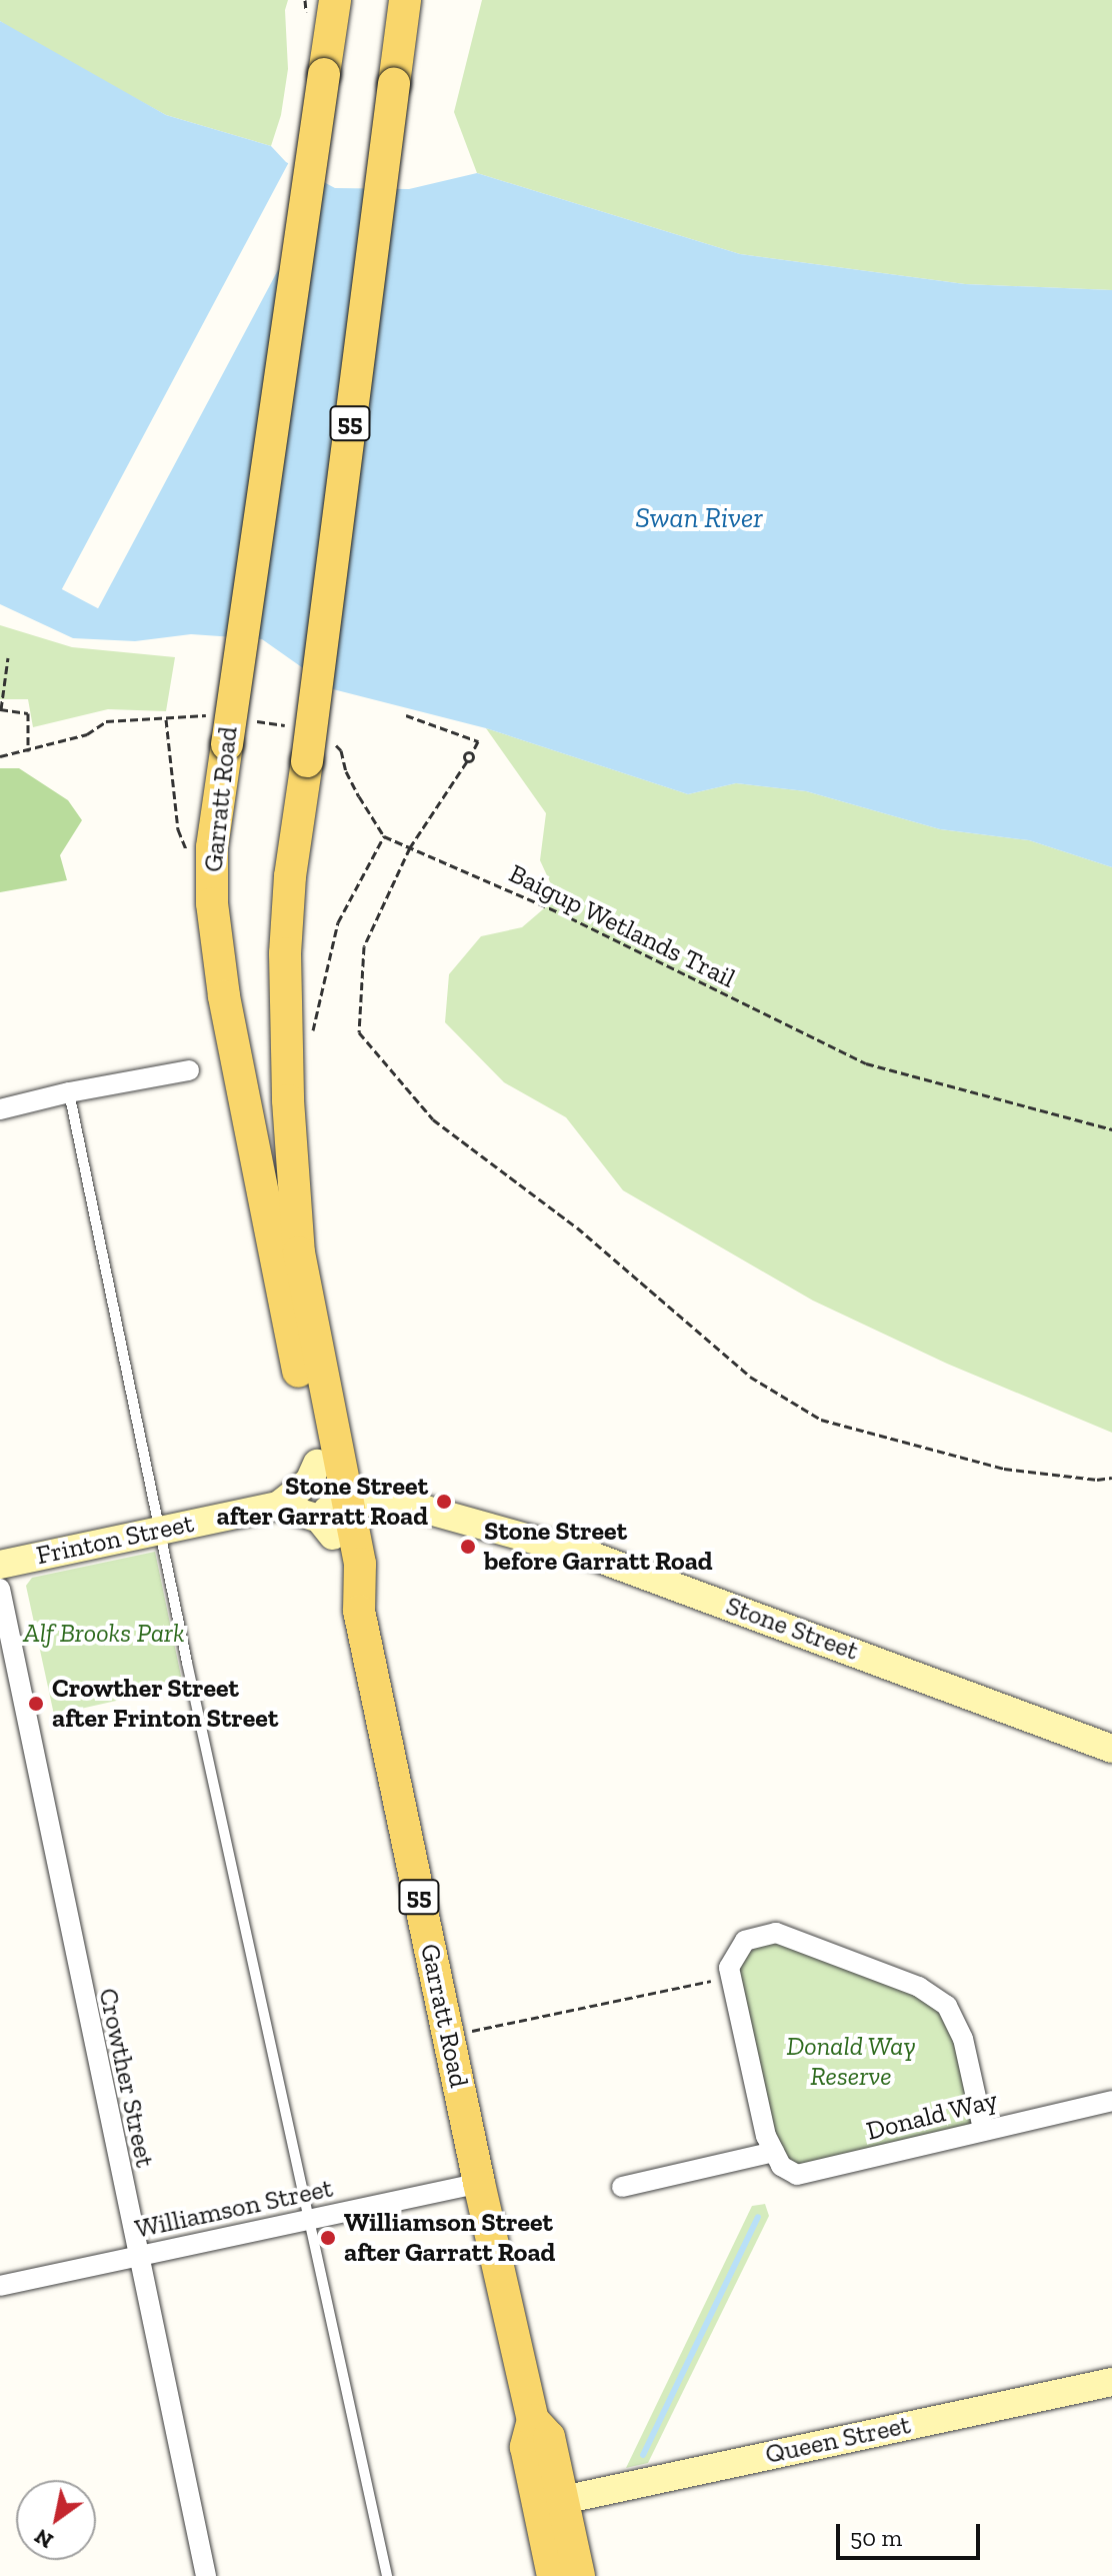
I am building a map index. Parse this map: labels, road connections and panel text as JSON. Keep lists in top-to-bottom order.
{
  "streets": {
    "main road": ["55", "Garratt Road"],
    "street": [
      "Frinton Street",
      "Stone Street",
      "Crowther Street",
      "Donald Way",
      "Williamson Street",
      "Queen Street"
    ],
    "path": ["Baigup Wetlands Trail"]
  },
  "crossings": [
    ["Garratt Road", "Frinton Street"],
    ["Garratt Road", "Stone Street"],
    ["Garratt Road", "Williamson Street"],
    ["Garratt Road", "Queen Street"],
    ["Frinton Street", "Stone Street"],
    ["Crowther Street", "Williamson Street"]
  ],
  "water": ["Swan River"],
  "parks": ["Alf Brooks Park", "Donald Way Reserve"],
  "places": [
    "Stone Street after Garratt Road",
    "Stone Street before Garratt Road",
    "Crowther Street after Frinton Street",
    "Williamson Street after Garratt Road"
  ],
  "scale_bar": "50 m",
  "north": "bottom left"
}
